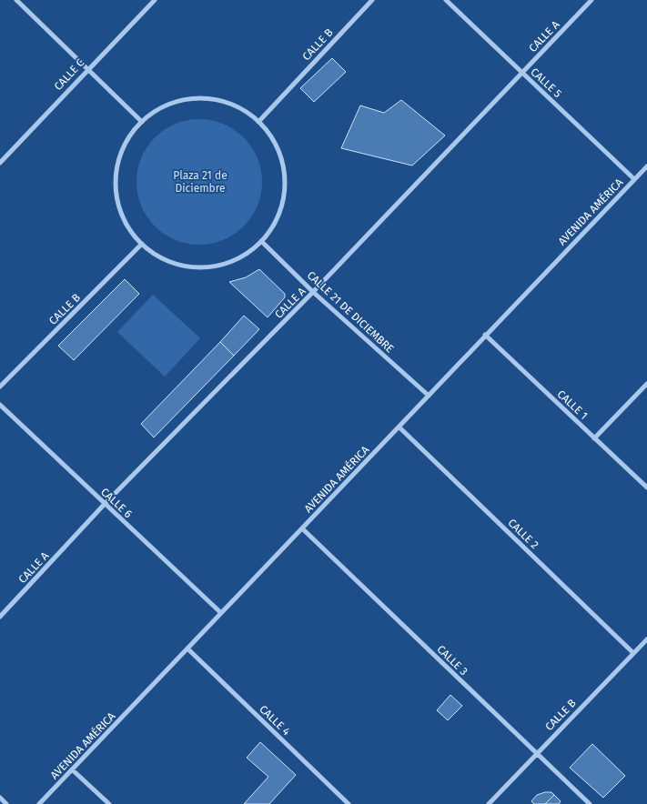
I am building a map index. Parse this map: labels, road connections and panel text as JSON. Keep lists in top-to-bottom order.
{
  "streets": {
    "street": [
      "CALLE A",
      "CALLE B",
      "CALLE C",
      "CALLE 5",
      "AVENIDA AMÉRICA",
      "CALLE 21 DE DICIEMBRE",
      "CALLE 1",
      "CALLE 6",
      "CALLE 2",
      "CALLE 3",
      "CALLE 4"
    ]
  },
  "crossings": [
    ["CALLE A", "CALLE 5"],
    ["CALLE A", "CALLE 21 DE DICIEMBRE"],
    ["CALLE A", "CALLE 6"],
    ["CALLE B", "CALLE 2"],
    ["CALLE B", "CALLE 3"],
    ["CALLE 5", "AVENIDA AMÉRICA"],
    ["AVENIDA AMÉRICA", "CALLE 21 DE DICIEMBRE"],
    ["AVENIDA AMÉRICA", "CALLE 1"],
    ["AVENIDA AMÉRICA", "CALLE 6"],
    ["AVENIDA AMÉRICA", "CALLE 2"],
    ["AVENIDA AMÉRICA", "CALLE 3"],
    ["AVENIDA AMÉRICA", "CALLE 4"]
  ],
  "parks": ["Plaza 21 de Diciembre"]
}
